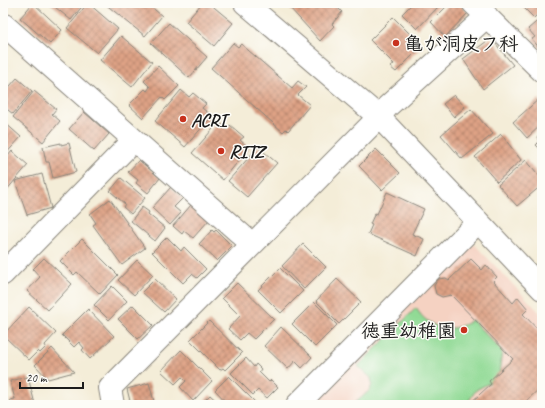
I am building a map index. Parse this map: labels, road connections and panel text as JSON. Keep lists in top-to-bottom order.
{
  "places": [
    "亀が洞皮フ科",
    "ACRI",
    "RITZ",
    "徳重幼稚園"
  ],
  "scale_bar": "20 m"
}
